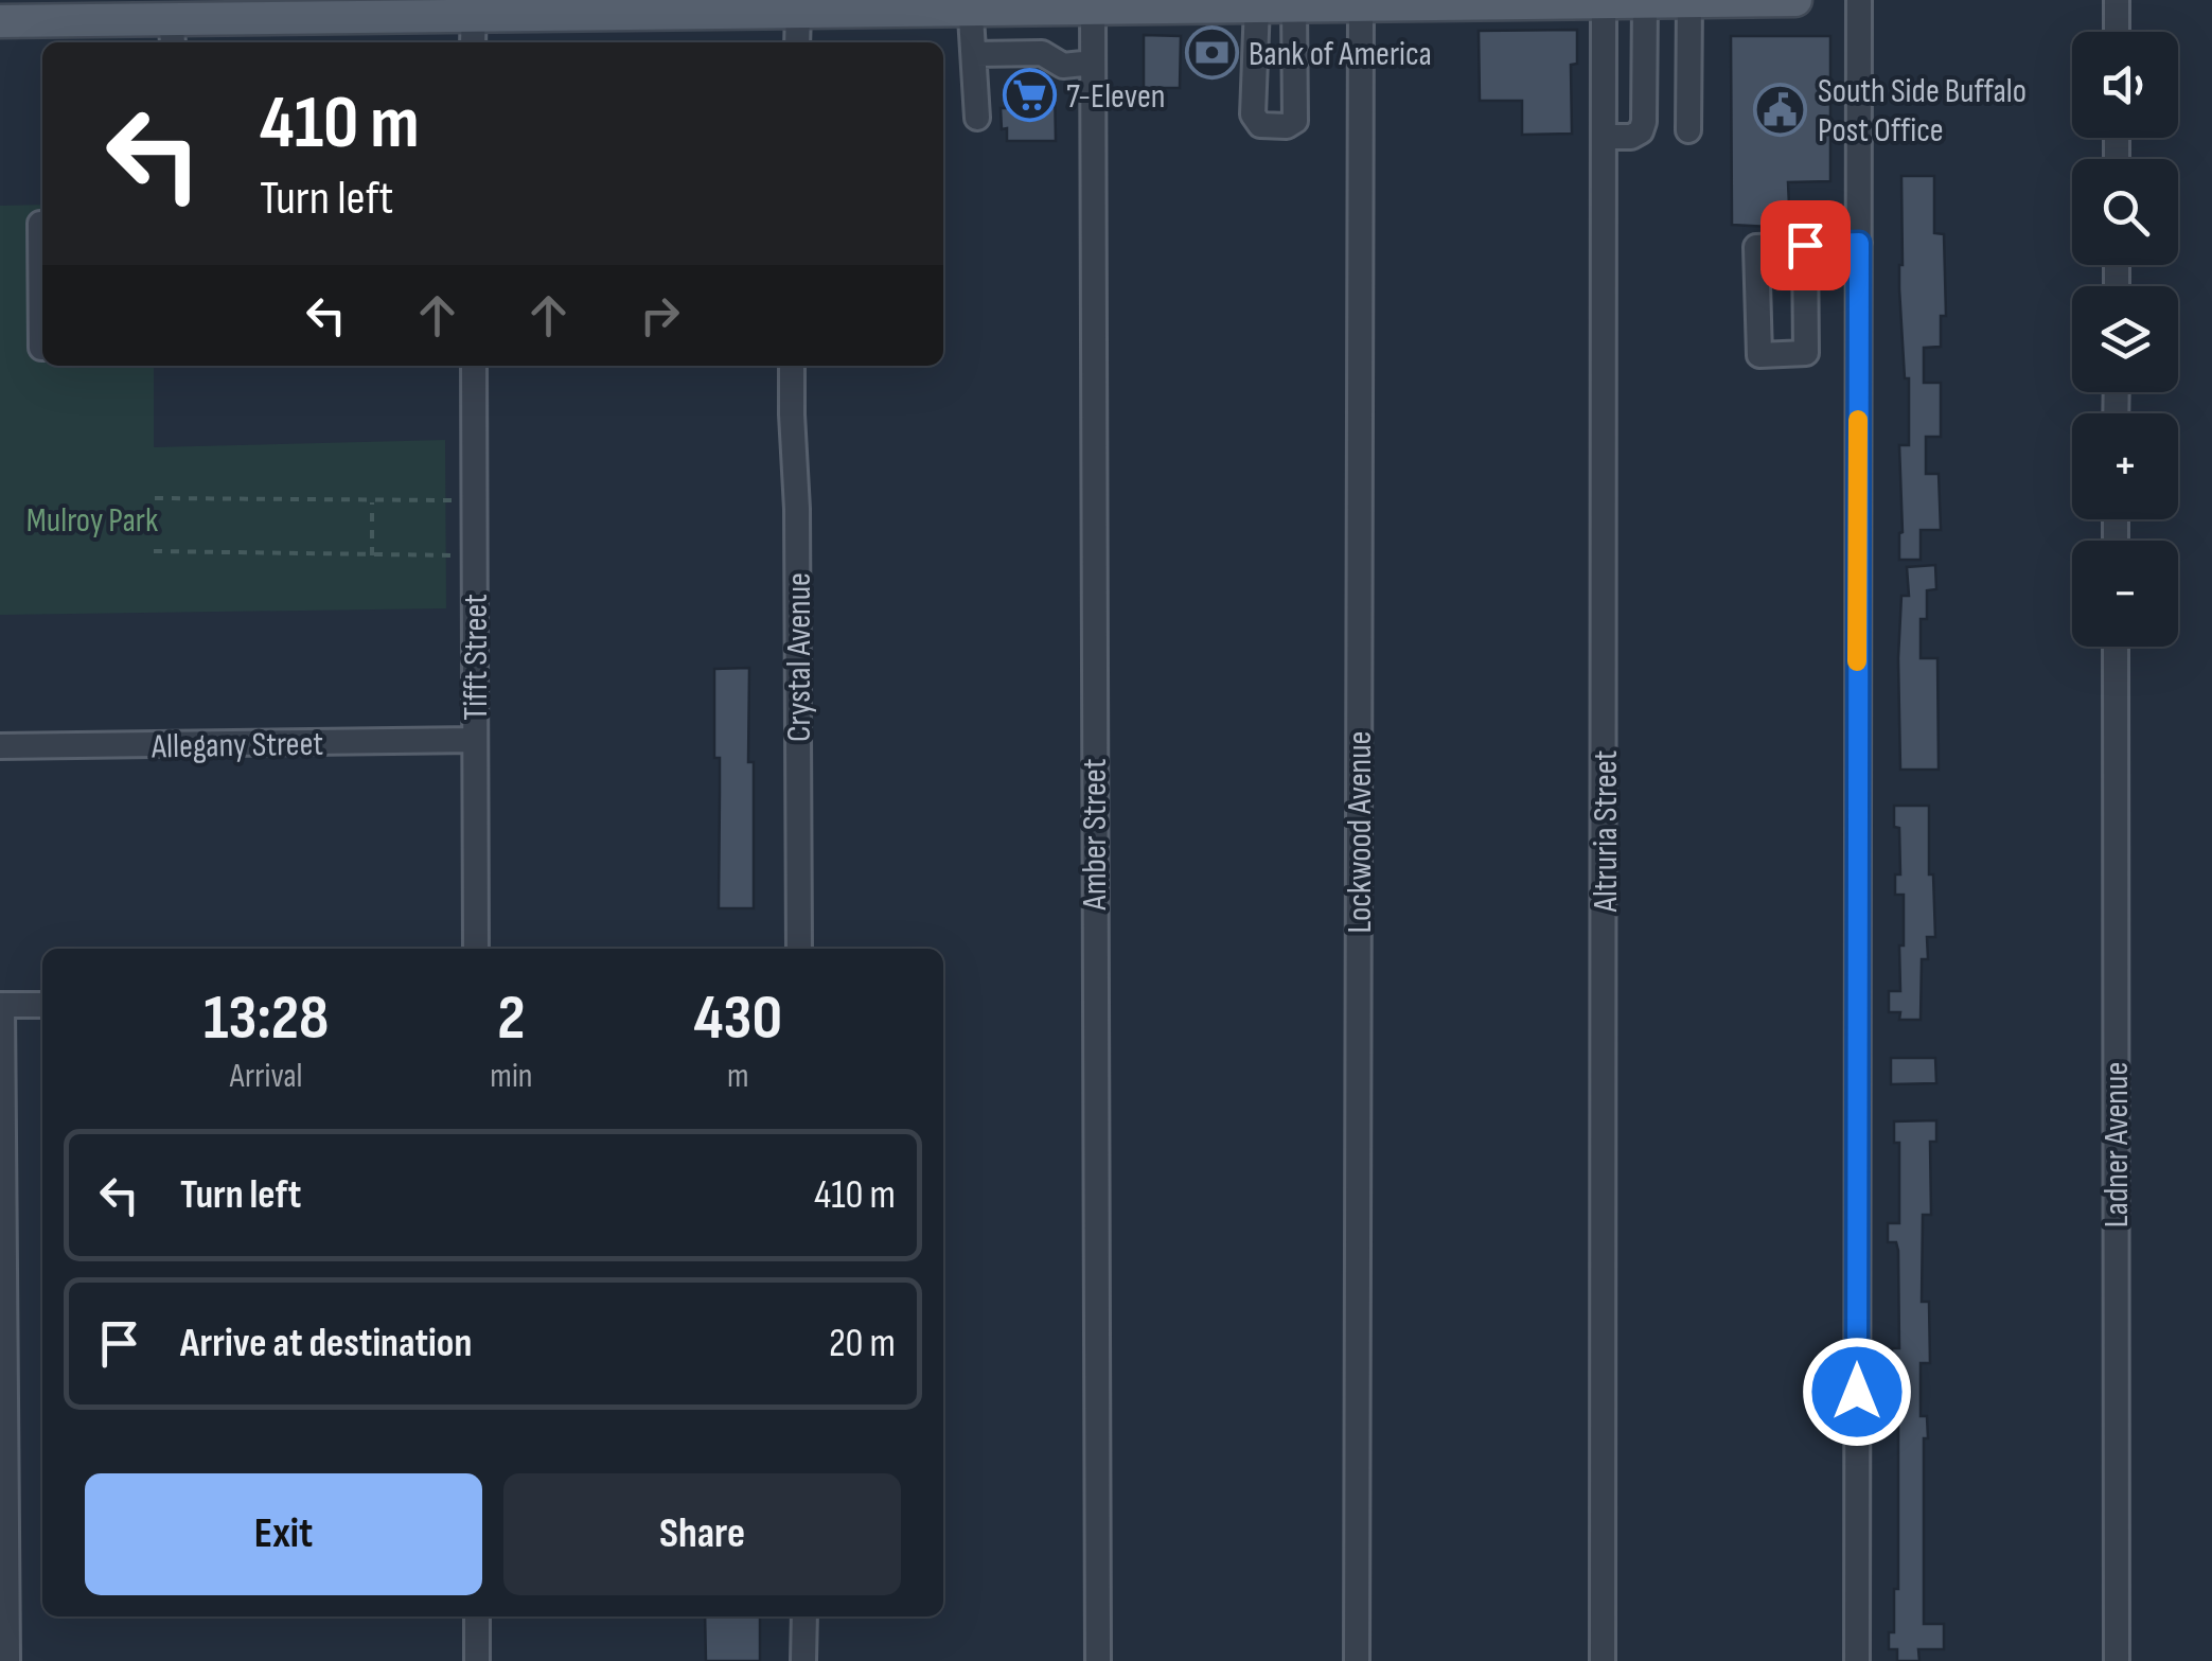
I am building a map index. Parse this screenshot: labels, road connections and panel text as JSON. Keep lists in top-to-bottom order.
{
  "streets": {
    "street": [
      "Tifft Street",
      "Crystal Avenue",
      "Allegany Street",
      "Altruria Street",
      "Lockwood Avenue",
      "Amber Street",
      "Ladner Avenue"
    ]
  },
  "crossings": [
    ["Tifft Street", "Allegany Street"]
  ],
  "parks": ["Mulroy Park"],
  "places": {
    "bank": ["Bank of America"],
    "supermarket": ["7-Eleven"],
    "public building": ["South Side Buffalo Post Office"]
  },
  "page": {
    "map_buttons": ["+", "−"],
    "turn": ["410 m", "Turn left"],
    "eta": [
      "13:28",
      "Arrival",
      "2",
      "min",
      "430",
      "m"
    ],
    "list": [
      {
        "name": "Turn left",
        "value": "410 m"
      },
      {
        "name": "Arrive at destination",
        "value": "20 m"
      }
    ],
    "buttons": ["Exit", "Share"]
  }
}
